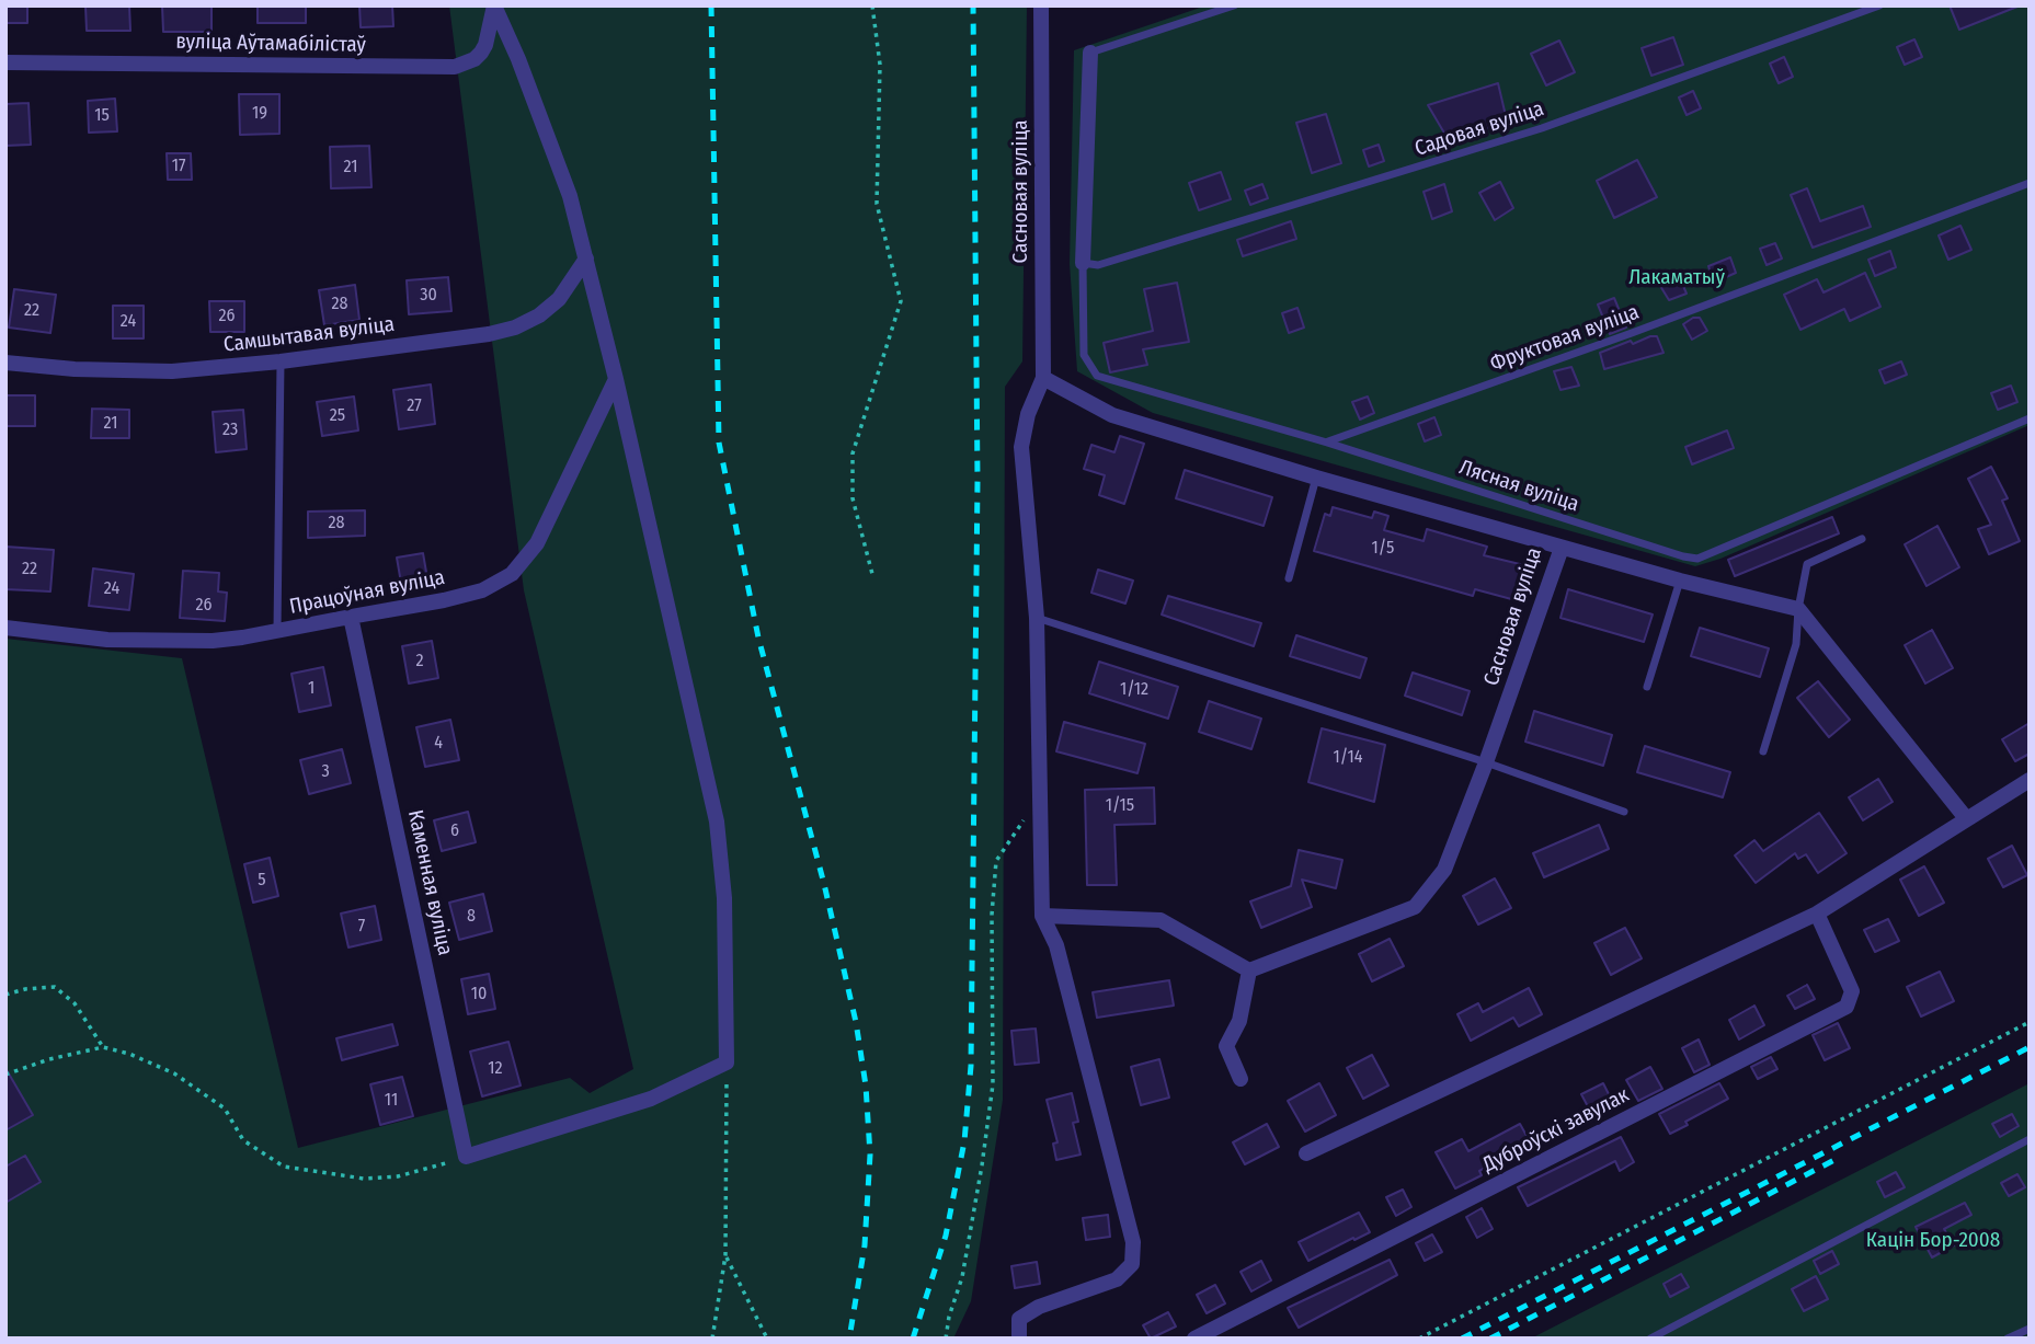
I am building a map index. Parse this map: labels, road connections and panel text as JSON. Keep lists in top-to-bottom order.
{
  "streets": {
    "street": [
      "вуліца Аўтамабілістаў",
      "Сасновая вуліца",
      "Самшытавая вуліца",
      "Працоўная вуліца",
      "Каменная вуліца",
      "Дуброўскі завулак"
    ],
    "lane": ["Садовая вуліца", "Фруктовая вуліца", "Лясная вуліца"]
  },
  "crossings": [
    ["Садовая вуліца", "Лясная вуліца"],
    ["Фруктовая вуліца", "Лясная вуліца"],
    ["Працоўная вуліца", "Каменная вуліца"]
  ],
  "parks": ["Лакаматыў", "Кацін Бор-2008"],
  "house_numbers": [
    "19",
    "15",
    "17",
    "21",
    "30",
    "28",
    "22",
    "26",
    "24",
    "27",
    "25",
    "21",
    "23",
    "28",
    "1/5",
    "22",
    "24",
    "26",
    "2",
    "1",
    "1/12",
    "4",
    "1/14",
    "3",
    "1/15",
    "6",
    "5",
    "8",
    "7",
    "10",
    "12",
    "11"
  ]
}
